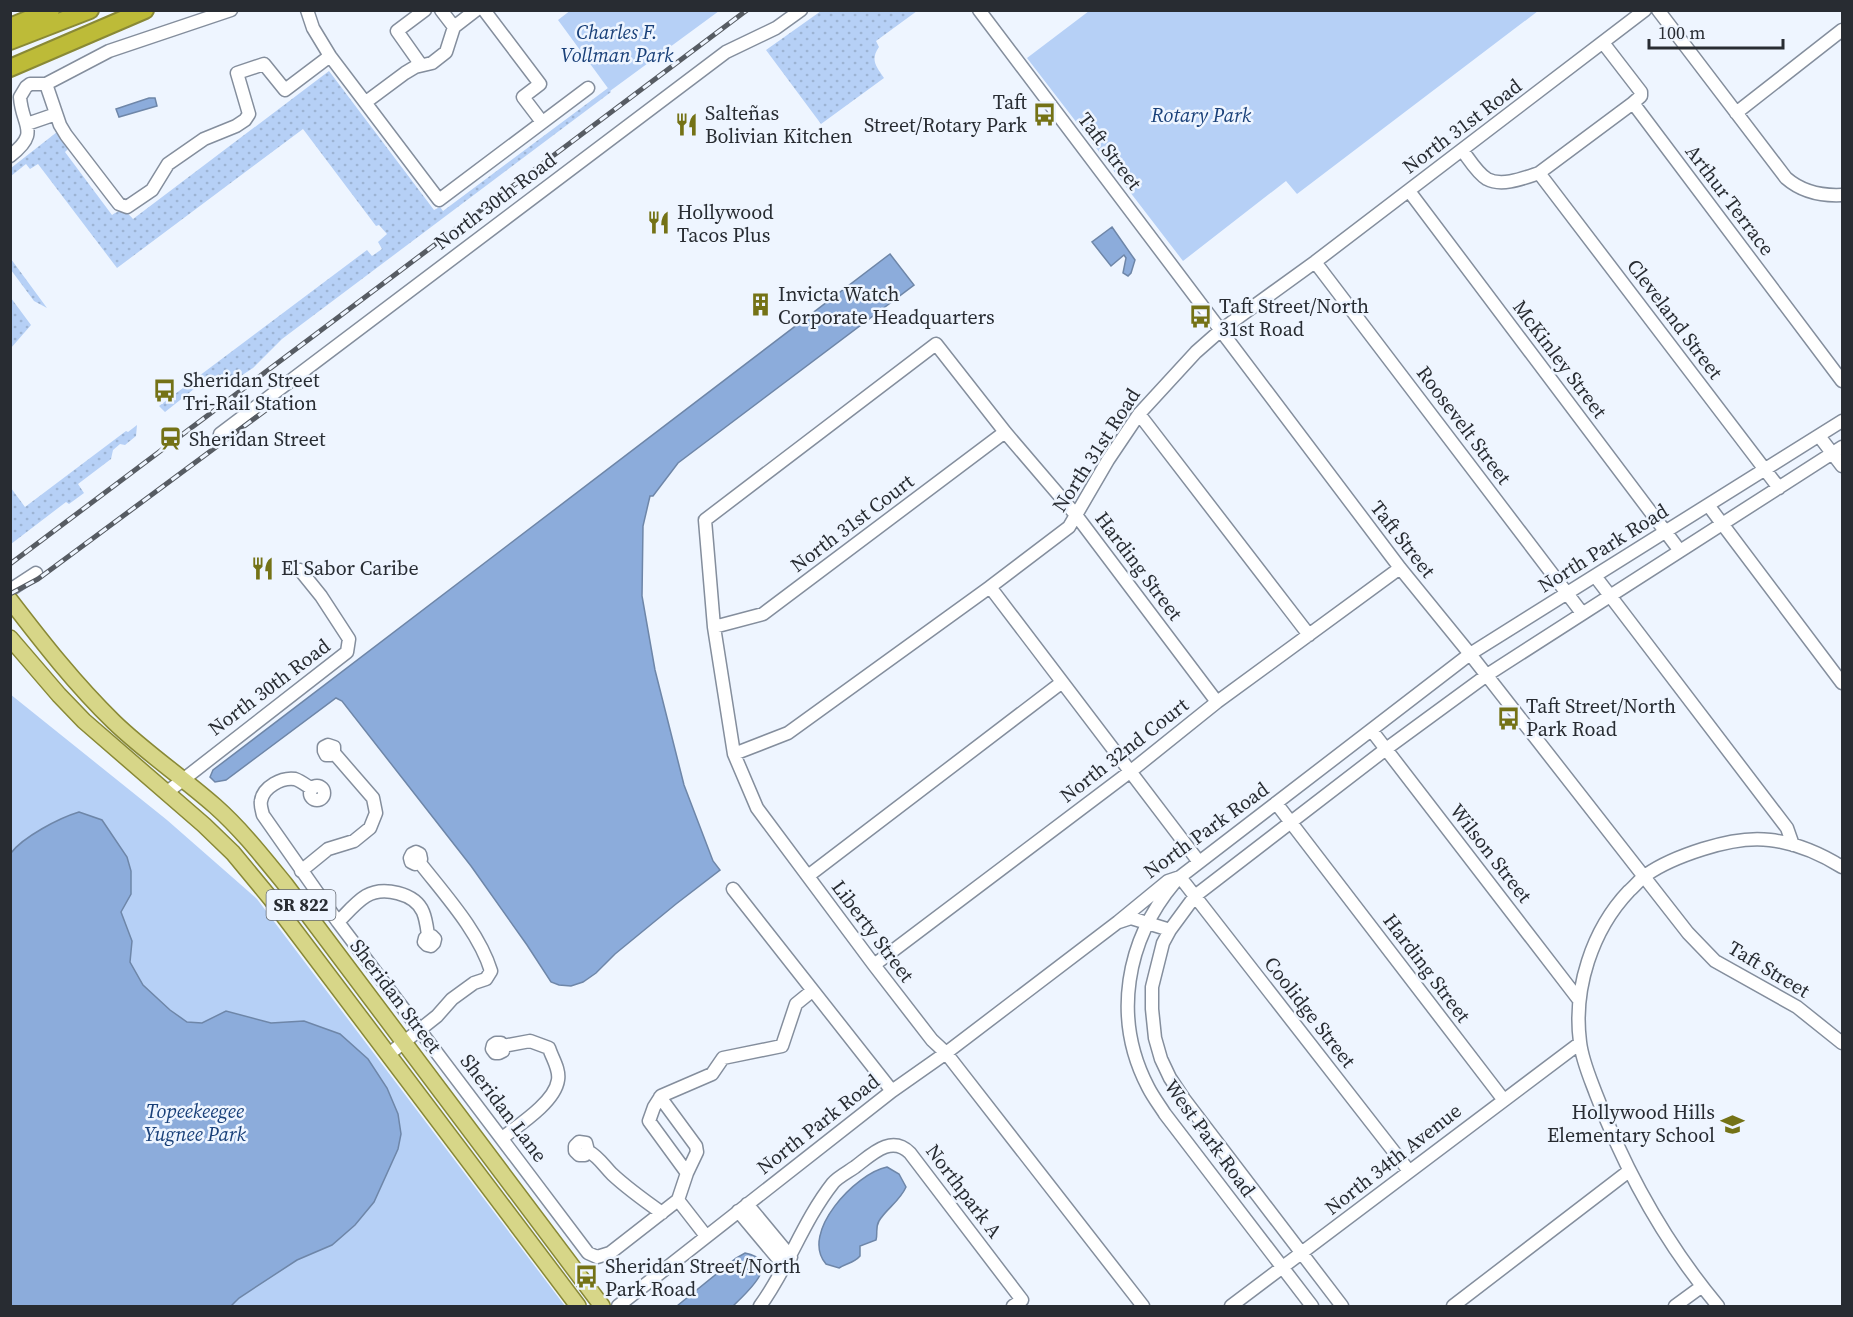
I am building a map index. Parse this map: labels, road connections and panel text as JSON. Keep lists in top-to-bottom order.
{
  "streets": {
    "main road": ["SR 822", "Sheridan Street"],
    "street": [
      "North 31st Road",
      "Taft Street",
      "Arthur Terrace",
      "North 30th Road",
      "Cleveland Street",
      "McKinley Street",
      "Roosevelt Street",
      "North 31st Court",
      "North Park Road",
      "Harding Street",
      "North 32nd Court",
      "Wilson Street",
      "Liberty Street",
      "Coolidge Street",
      "Sheridan Lane",
      "West Park Road",
      "North 34th Avenue",
      "Northpark A"
    ]
  },
  "crossings": [
    ["North 31st Road", "Taft Street"],
    ["North 31st Road", "McKinley Street"],
    ["North 31st Road", "Roosevelt Street"],
    ["North 31st Road", "Harding Street"],
    ["North 31st Road", "Liberty Street"],
    ["Taft Street", "North Park Road"],
    ["Taft Street", "North 32nd Court"],
    ["North 30th Road", "Sheridan Street"],
    ["Cleveland Street", "North Park Road"],
    ["McKinley Street", "North Park Road"],
    ["Roosevelt Street", "North Park Road"],
    ["North 31st Court", "Harding Street"],
    ["North 31st Court", "Liberty Street"],
    ["North Park Road", "Harding Street"],
    ["North Park Road", "Wilson Street"],
    ["North Park Road", "Liberty Street"],
    ["North Park Road", "Coolidge Street"],
    ["North Park Road", "West Park Road"],
    ["Harding Street", "North 32nd Court"],
    ["Harding Street", "Liberty Street"],
    ["Harding Street", "North 34th Avenue"],
    ["North 32nd Court", "Liberty Street"],
    ["Coolidge Street", "West Park Road"],
    ["Coolidge Street", "North 34th Avenue"],
    ["West Park Road", "North 34th Avenue"]
  ],
  "parks": ["Charles F. Vollman Park", "Rotary Park", "Topeekeegee Yugnee Park"],
  "places": {
    "bus stop": [
      "Taft Street/Rotary Park",
      "Taft Street/North 31st Road",
      "Sheridan Street Tri-Rail Station",
      "Taft Street/North Park Road",
      "Sheridan Street/North Park Road"
    ],
    "restaurant": ["Salteñas Bolivian Kitchen", "Hollywood Tacos Plus", "El Sabor Caribe"],
    "building": ["Invicta Watch Corporate Headquarters"],
    "station": ["Sheridan Street"],
    "school or university": ["Hollywood Hills Elementary School"]
  },
  "scale_bar": "100 m"
}
